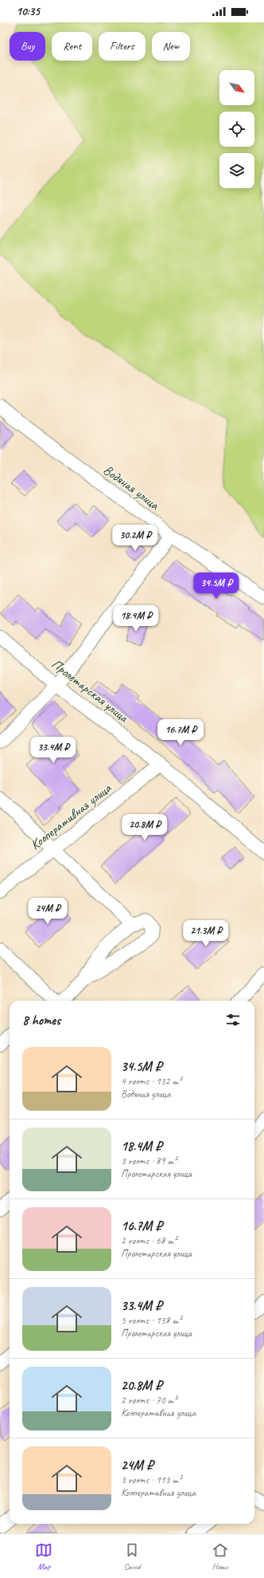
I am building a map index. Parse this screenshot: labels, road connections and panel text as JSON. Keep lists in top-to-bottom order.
{
  "streets": {
    "street": ["Водяная улица", "Пролетарская улица", "Кооперативная улица"]
  },
  "crossings": [
    ["Пролетарская улица", "Кооперативная улица"]
  ],
  "north": "bottom right",
  "page": {
    "status": "10:35",
    "chip": [
      "Buy",
      "Rent",
      "Filters",
      "New"
    ],
    "price": [
      "30.2M ₽",
      "34.5M ₽",
      "18.4M ₽",
      "16.7M ₽",
      "33.4M ₽",
      "20.8M ₽",
      "24M ₽",
      "21.3M ₽"
    ],
    "heading": "8 homes",
    "list": [
      {
        "name": "34.5M ₽",
        "note": "4 rooms · 132 m² · Водяная улица"
      },
      {
        "name": "18.4M ₽",
        "note": "3 rooms · 89 m² · Пролетарская улица"
      },
      {
        "name": "16.7M ₽",
        "note": "2 rooms · 68 m² · Пролетарская улица"
      },
      {
        "name": "33.4M ₽",
        "note": "5 rooms · 138 m² · Пролетарская улица"
      },
      {
        "name": "20.8M ₽",
        "note": "2 rooms · 70 m² · Кооперативная улица"
      },
      {
        "name": "24M ₽",
        "note": "3 rooms · 113 m² · Кооперативная улица"
      }
    ],
    "tabs": ["Map", "Saved", "Home"]
  }
}
